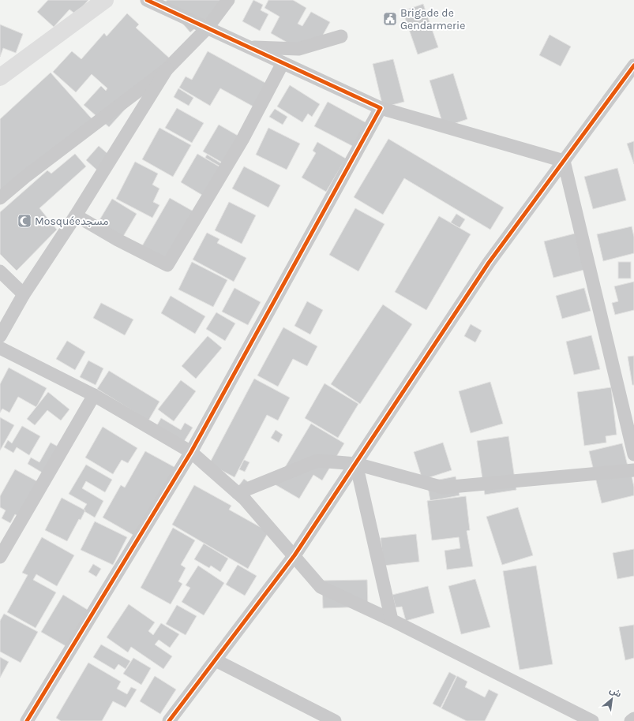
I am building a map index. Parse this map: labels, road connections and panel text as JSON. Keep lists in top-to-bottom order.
{
  "places": {
    "public building": ["Brigade de Gendarmerie"],
    "mosque": ["Mosquéeمسجد"]
  },
  "north": "top right"
}
